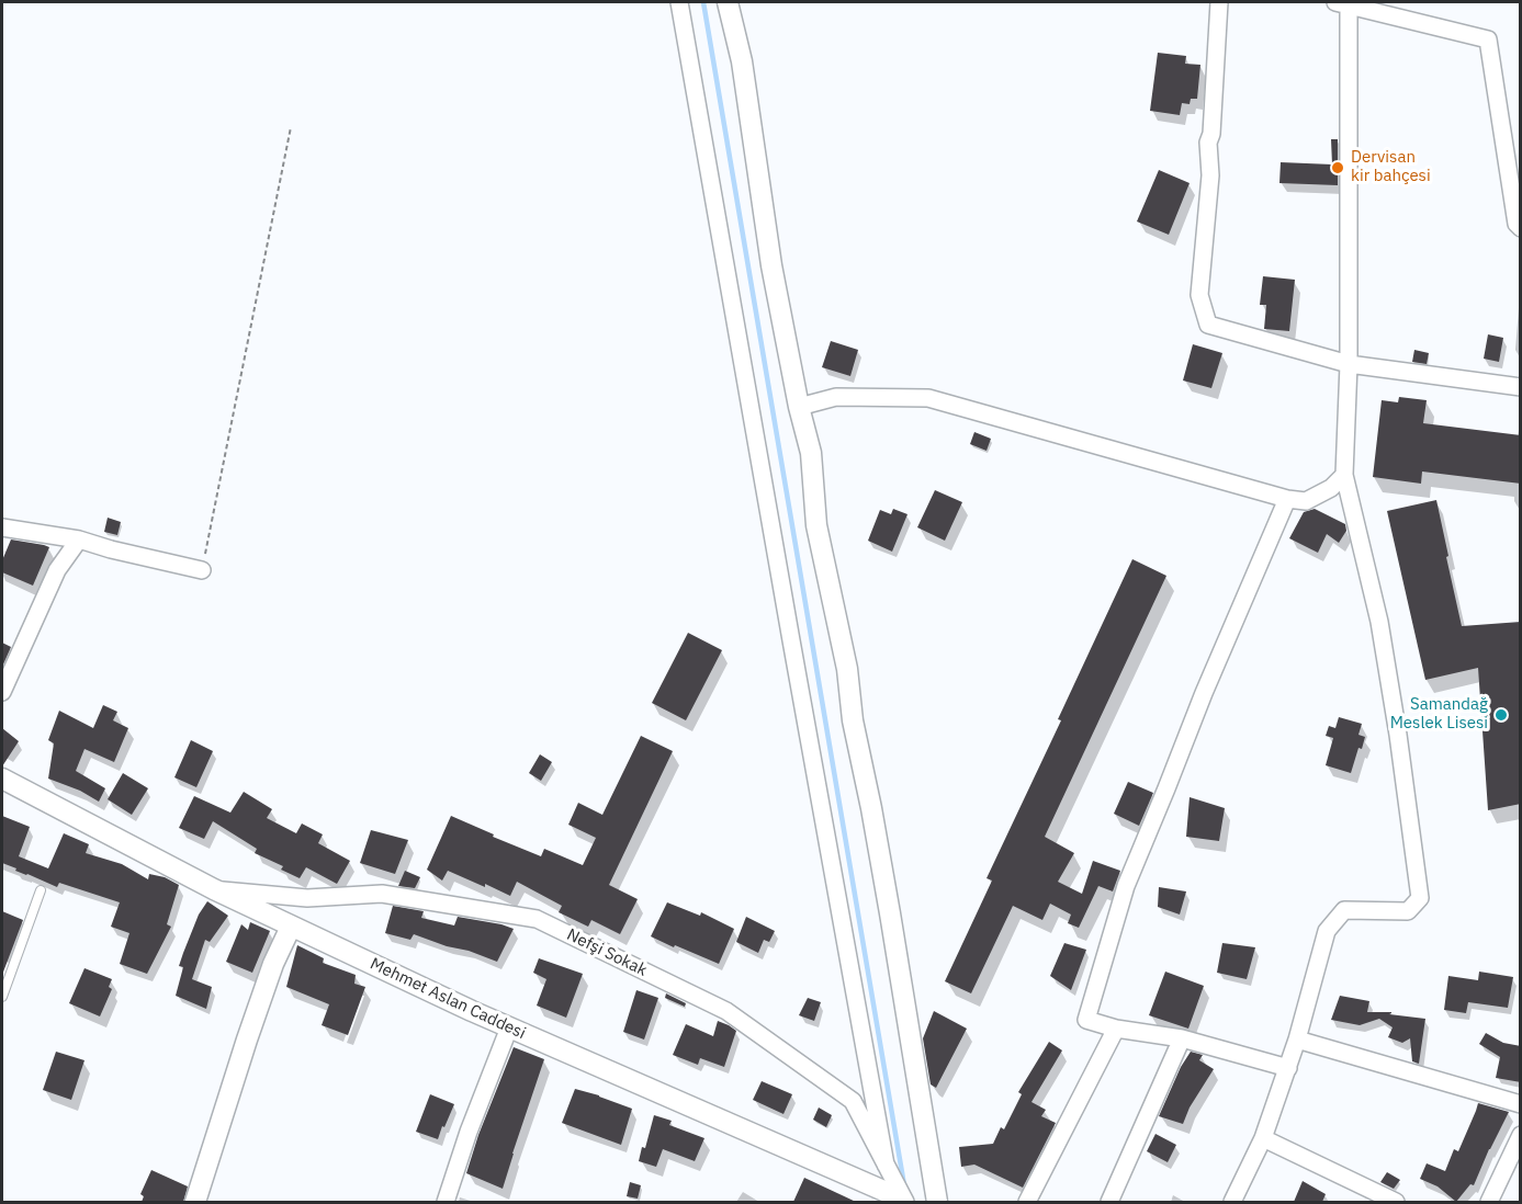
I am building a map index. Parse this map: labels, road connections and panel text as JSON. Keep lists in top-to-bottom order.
{
  "streets": {
    "street": ["Nefşi Sokak", "Mehmet Aslan Caddesi"]
  },
  "crossings": [
    ["Nefşi Sokak", "Mehmet Aslan Caddesi"]
  ],
  "places": ["Dervisan kir bahçesi", "Samandağ Meslek Lisesi"]
}
